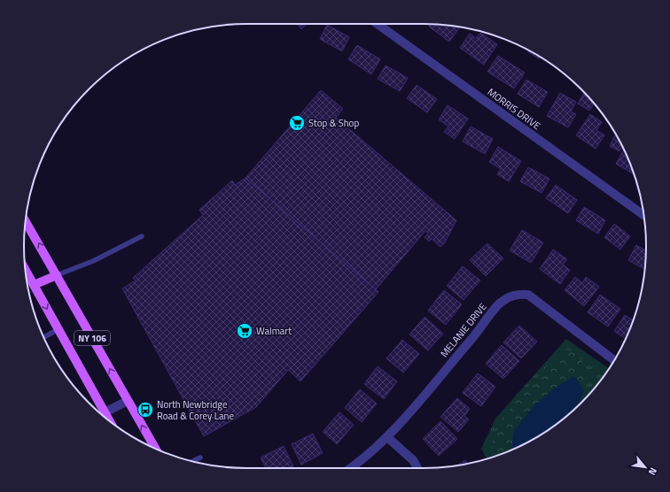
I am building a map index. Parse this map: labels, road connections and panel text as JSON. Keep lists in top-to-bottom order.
{
  "streets": {
    "main road": ["NY 106"],
    "street": ["MORRIS DRIVE", "MELANIE DRIVE"]
  },
  "places": {
    "supermarket": ["Stop & Shop", "Walmart"],
    "bus stop": ["North Newbridge Road & Corey Lane"]
  },
  "north": "bottom right"
}
